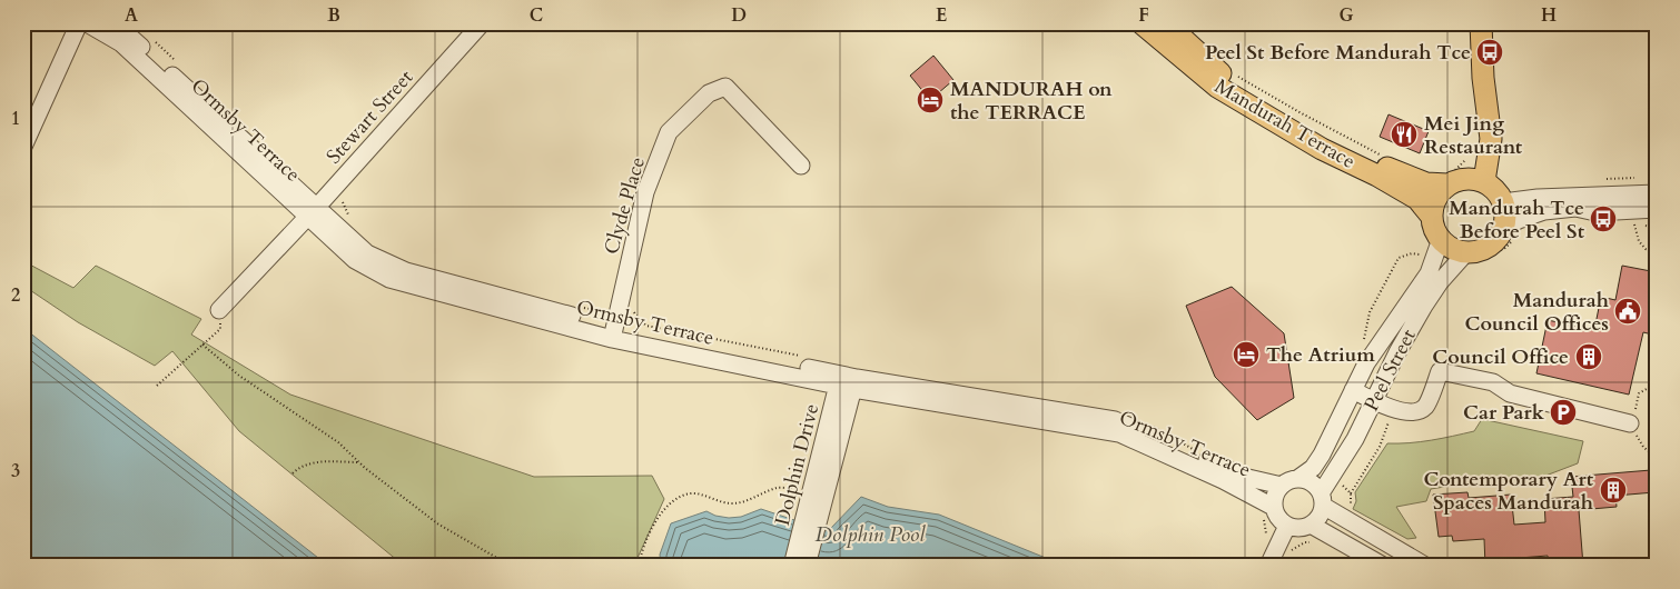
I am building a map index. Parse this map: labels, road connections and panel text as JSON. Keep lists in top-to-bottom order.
{
  "streets": {
    "main road": ["Mandurah Terrace"],
    "street": [
      "Stewart Street",
      "Ormsby Terrace",
      "Clyde Place",
      "Peel Street",
      "Dolphin Drive"
    ]
  },
  "crossings": [
    ["Stewart Street", "Ormsby Terrace"],
    ["Mandurah Terrace", "Peel Street"],
    ["Ormsby Terrace", "Clyde Place"],
    ["Ormsby Terrace", "Peel Street"],
    ["Ormsby Terrace", "Dolphin Drive"]
  ],
  "water": ["Dolphin Pool"],
  "places": {
    "bus stop": ["Peel St Before Mandurah Tce", "Mandurah Tce Before Peel St"],
    "hotel": ["MANDURAH on the TERRACE", "The Atrium"],
    "restaurant": ["Mei Jing Restaurant"],
    "public building": ["Mandurah Council Offices"],
    "building": ["Council Office", "Contemporary Art Spaces Mandurah"],
    "parking": ["Car Park"]
  },
  "grid": {
    "columns": [
      "A",
      "B",
      "C",
      "D",
      "E",
      "F",
      "G",
      "H"
    ],
    "rows": ["1", "2", "3"]
  }
}
